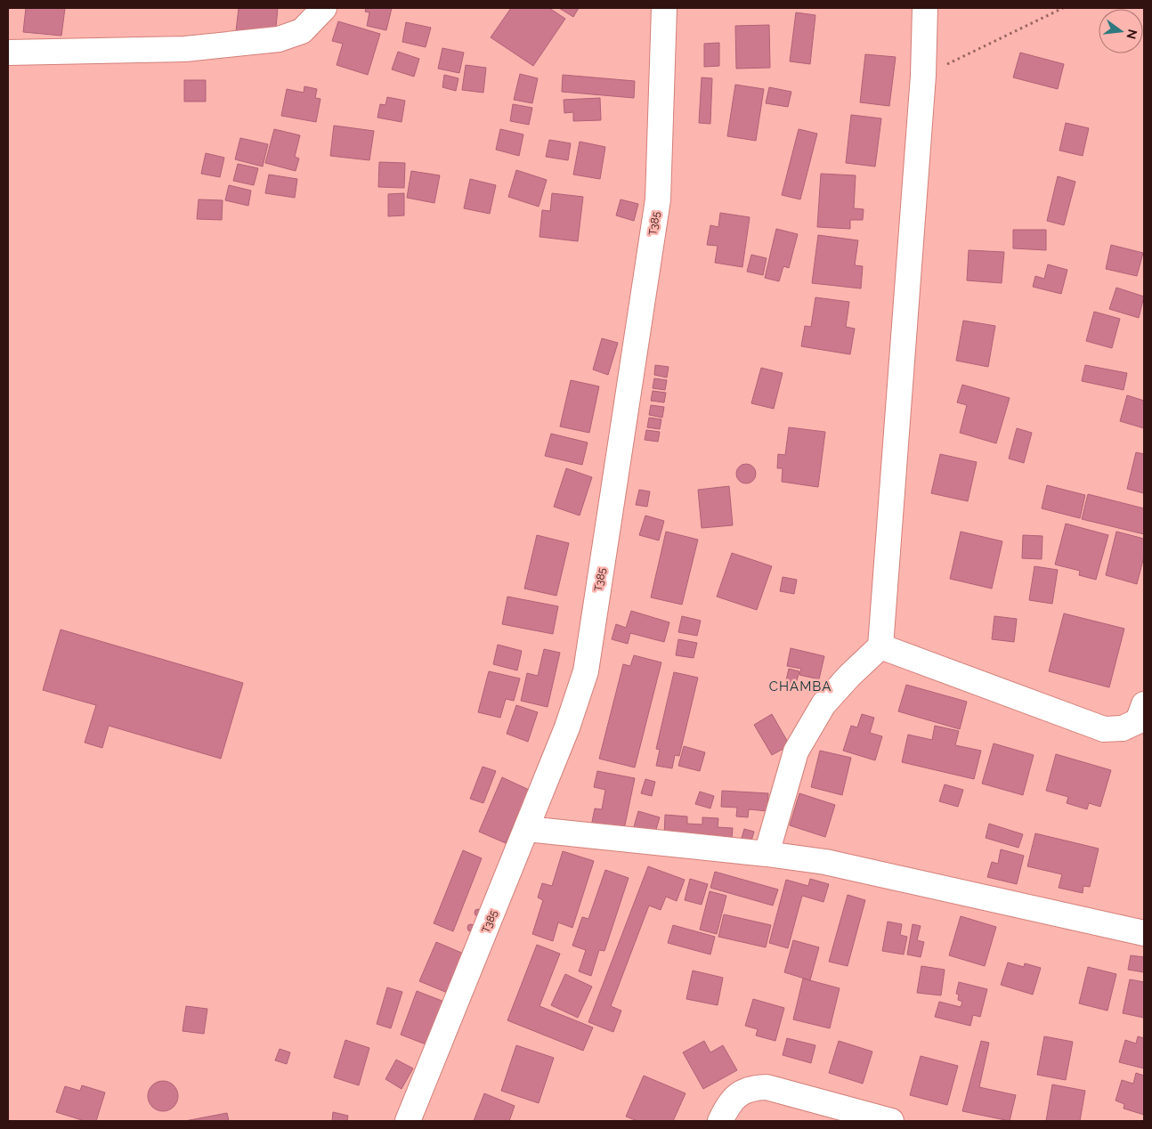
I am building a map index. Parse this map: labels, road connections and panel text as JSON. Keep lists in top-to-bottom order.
{
  "streets": {
    "street": ["T385"]
  },
  "districts": ["CHAMBA"],
  "north": "right"
}
